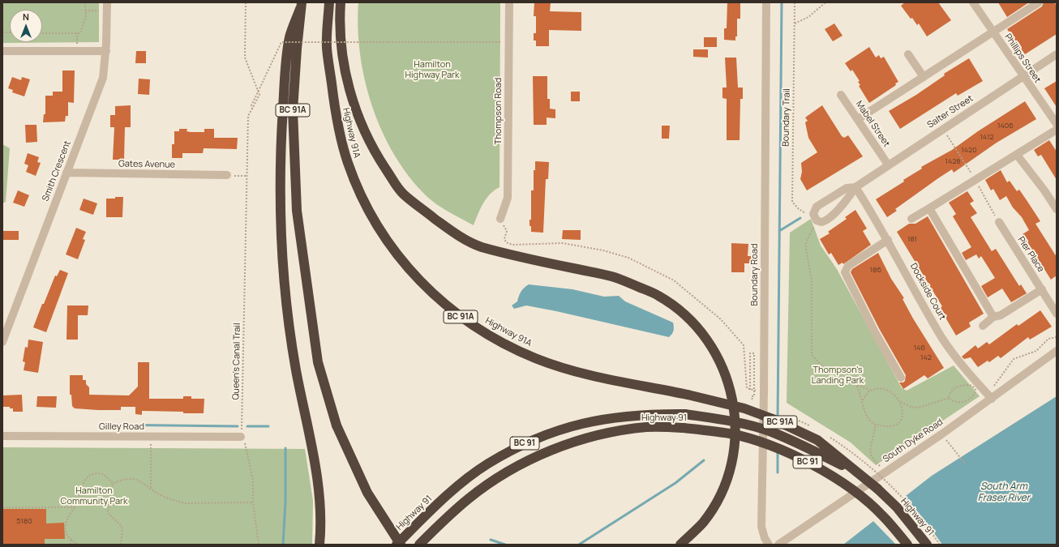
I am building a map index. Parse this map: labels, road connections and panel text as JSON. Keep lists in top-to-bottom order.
{
  "streets": {
    "highway": [
      "BC 91A",
      "Highway 91A",
      "Highway 91",
      "BC 91"
    ],
    "street": [
      "Phillips Street",
      "Thompson Road",
      "Salter Street",
      "Mabel Street",
      "Gates Avenue",
      "Smith Crescent",
      "Pier Place",
      "Boundary Road",
      "Dockside Court",
      "Gilley Road",
      "South Dyke Road"
    ],
    "path": ["Boundary Trail", "Queen's Canal Trail"]
  },
  "crossings": [
    ["Phillips Street", "Salter Street"],
    ["Thompson Road", "Queen's Canal Trail"],
    ["Salter Street", "Boundary Trail"],
    ["Salter Street", "Mabel Street"],
    ["Salter Street", "Dockside Court"],
    ["Highway 91A", "Highway 91"],
    ["Gates Avenue", "Smith Crescent"],
    ["Dockside Court", "South Dyke Road"],
    ["Queen's Canal Trail", "Gilley Road"]
  ],
  "water": ["South Arm Fraser River"],
  "parks": ["Hamilton Highway Park", "Thompson's Landing Park", "Hamilton Community Park"],
  "house_numbers": [
    "1406",
    "1412",
    "1420",
    "1428",
    "181",
    "186",
    "146",
    "142",
    "5180"
  ],
  "north": "top"
}
